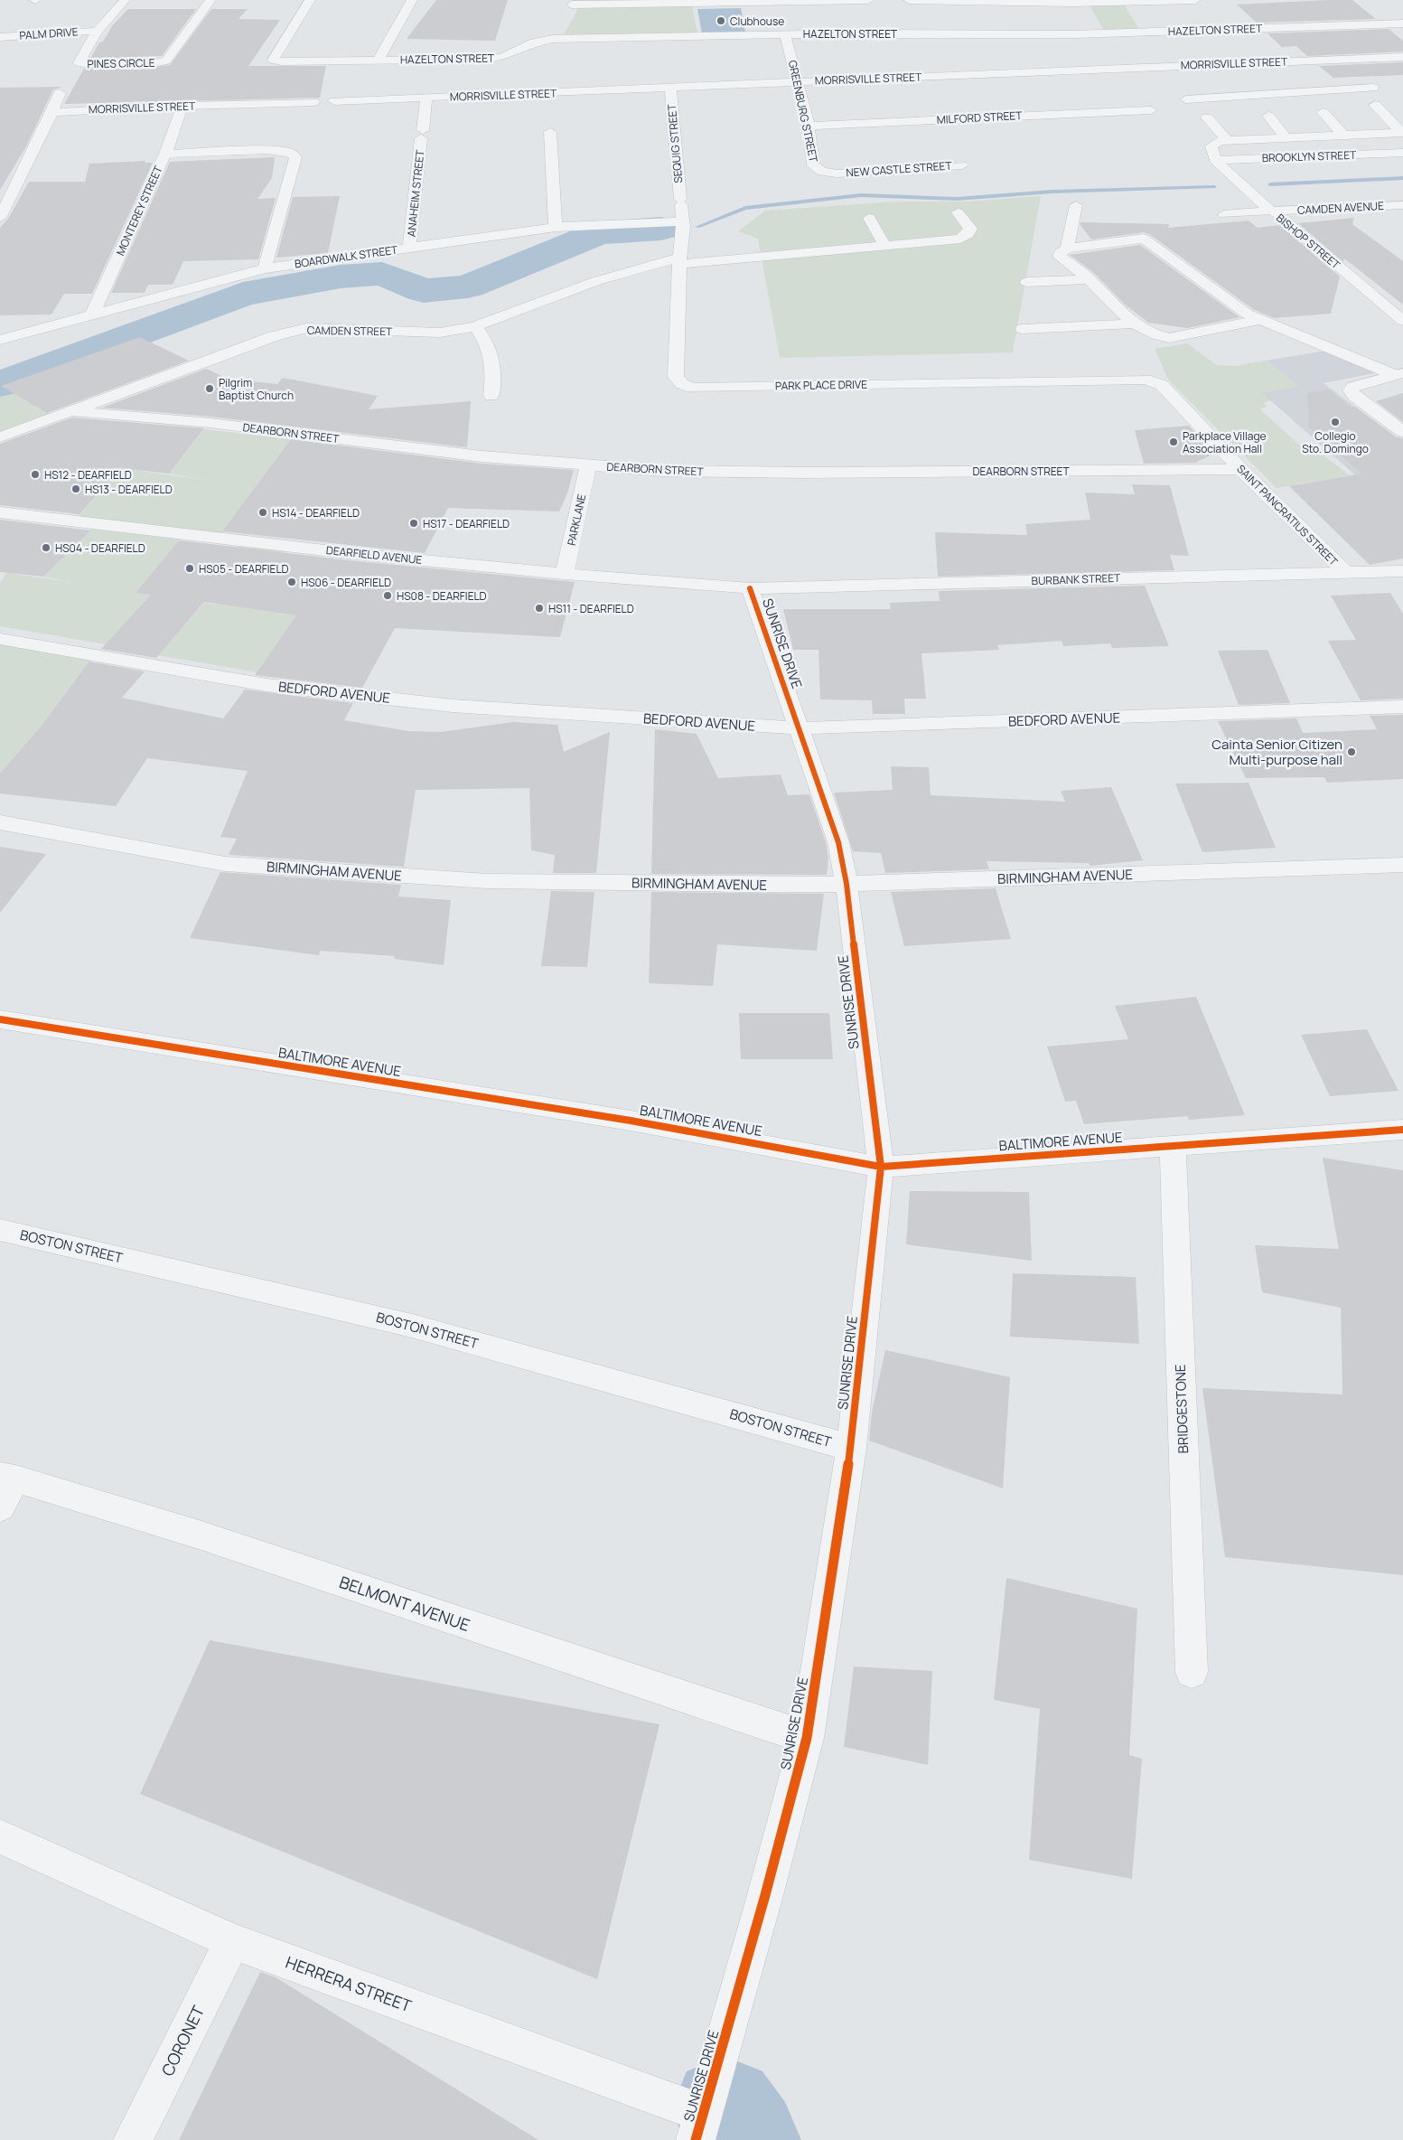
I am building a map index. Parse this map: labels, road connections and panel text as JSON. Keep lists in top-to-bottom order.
{
  "streets": {
    "street": [
      "HAZELTON STREET",
      "PALM DRIVE",
      "PINES CIRCLE",
      "MORRISVILLE STREET",
      "GREENBURG STREET",
      "MILFORD STREET",
      "SEQUIG STREET",
      "BROOKLYN STREET",
      "NEW CASTLE STREET",
      "ANAHEIM STREET",
      "CAMDEN AVENUE",
      "MONTEREY STREET",
      "BISHOP STREET",
      "BOARDWALK STREET",
      "CAMDEN STREET",
      "PARK PLACE DRIVE",
      "DEARBORN STREET",
      "SAINT PANCRATIUS STREET",
      "PARKLANE",
      "DEARFIELD AVENUE",
      "BURBANK STREET",
      "SUNRISE DRIVE",
      "BEDFORD AVENUE",
      "BIRMINGHAM AVENUE",
      "BALTIMORE AVENUE",
      "BOSTON STREET",
      "BRIDGESTONE",
      "BELMONT AVENUE",
      "HERRERA STREET",
      "CORONET"
    ]
  },
  "crossings": [
    ["HAZELTON STREET", "GREENBURG STREET"],
    ["PALM DRIVE", "PINES CIRCLE"],
    ["MORRISVILLE STREET", "GREENBURG STREET"],
    ["MORRISVILLE STREET", "SEQUIG STREET"],
    ["MORRISVILLE STREET", "ANAHEIM STREET"],
    ["MORRISVILLE STREET", "MONTEREY STREET"],
    ["GREENBURG STREET", "MILFORD STREET"],
    ["GREENBURG STREET", "NEW CASTLE STREET"],
    ["SEQUIG STREET", "BOARDWALK STREET"],
    ["SEQUIG STREET", "PARK PLACE DRIVE"],
    ["BROOKLYN STREET", "BISHOP STREET"],
    ["ANAHEIM STREET", "BOARDWALK STREET"],
    ["CAMDEN AVENUE", "BISHOP STREET"],
    ["MONTEREY STREET", "BOARDWALK STREET"],
    ["BOARDWALK STREET", "PARK PLACE DRIVE"],
    ["CAMDEN STREET", "PARK PLACE DRIVE"],
    ["CAMDEN STREET", "DEARBORN STREET"],
    ["PARK PLACE DRIVE", "SAINT PANCRATIUS STREET"],
    ["DEARBORN STREET", "SAINT PANCRATIUS STREET"],
    ["DEARBORN STREET", "PARKLANE"],
    ["SAINT PANCRATIUS STREET", "BURBANK STREET"],
    ["PARKLANE", "DEARFIELD AVENUE"],
    ["DEARFIELD AVENUE", "BURBANK STREET"],
    ["DEARFIELD AVENUE", "SUNRISE DRIVE"],
    ["BURBANK STREET", "SUNRISE DRIVE"],
    ["SUNRISE DRIVE", "BEDFORD AVENUE"],
    ["SUNRISE DRIVE", "BIRMINGHAM AVENUE"],
    ["SUNRISE DRIVE", "BALTIMORE AVENUE"],
    ["SUNRISE DRIVE", "BOSTON STREET"],
    ["SUNRISE DRIVE", "BELMONT AVENUE"],
    ["SUNRISE DRIVE", "HERRERA STREET"],
    ["BALTIMORE AVENUE", "BRIDGESTONE"],
    ["HERRERA STREET", "CORONET"]
  ],
  "places": [
    "Clubhouse",
    "Pilgrim Baptist Church",
    "Collegio Sto. Domingo",
    "Parkplace Village Association Hall",
    "HS12 - DEARFIELD",
    "HS13 - DEARFIELD",
    "HS14 - DEARFIELD",
    "HS17 - DEARFIELD",
    "HS04 - DEARFIELD",
    "HS05 - DEARFIELD",
    "HS06 - DEARFIELD",
    "HS08 - DEARFIELD",
    "HS11 - DEARFIELD",
    "Cainta Senior Citizen Multi-purpose hall"
  ]
}
